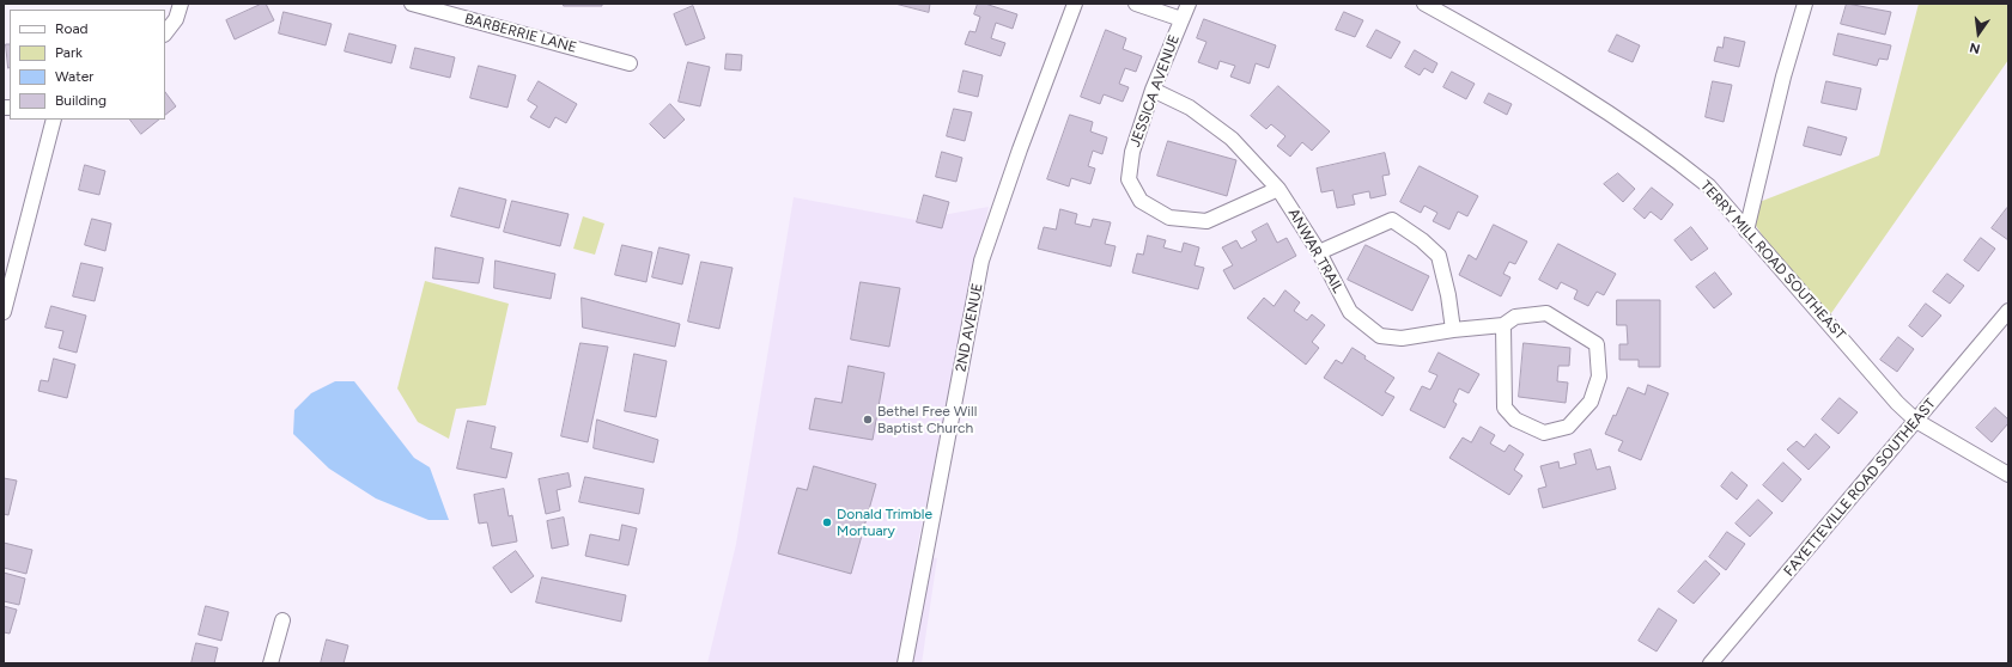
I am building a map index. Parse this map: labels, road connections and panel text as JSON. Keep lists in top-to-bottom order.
{
  "streets": {
    "street": [
      "BARBERRIE LANE",
      "JESSICA AVENUE",
      "ANWAR TRAIL",
      "TERRY MILL ROAD SOUTHEAST",
      "2ND AVENUE",
      "FAYETTEVILLE ROAD SOUTHEAST"
    ]
  },
  "crossings": [
    ["JESSICA AVENUE", "ANWAR TRAIL"],
    ["TERRY MILL ROAD SOUTHEAST", "FAYETTEVILLE ROAD SOUTHEAST"]
  ],
  "places": ["Bethel Free Will Baptist Church", "Donald Trimble Mortuary"],
  "legend": [
    "Road",
    "Park",
    "Water",
    "Building"
  ],
  "north": "bottom"
}
